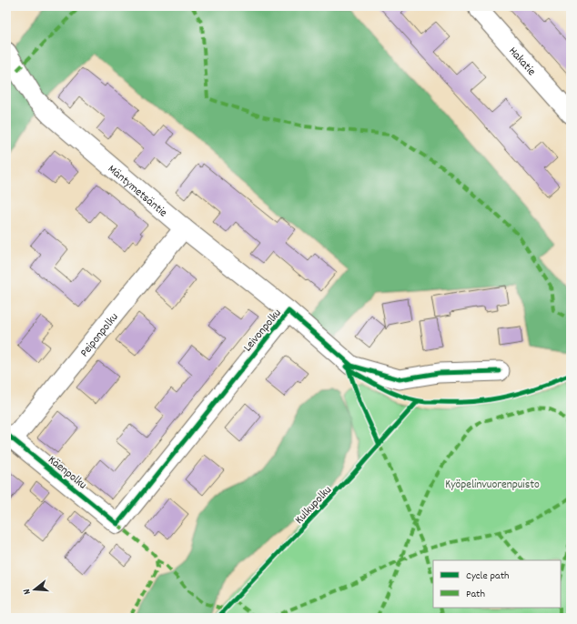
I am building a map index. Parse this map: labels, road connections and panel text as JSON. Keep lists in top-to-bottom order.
{
  "streets": {
    "street": [
      "Hakatie",
      "Mäntymetsäntie",
      "Leivonpolku",
      "Peiponpolku",
      "Käenpolku"
    ],
    "cycle path": ["Kulkupolku"]
  },
  "crossings": [
    ["Mäntymetsäntie", "Leivonpolku"],
    ["Mäntymetsäntie", "Peiponpolku"],
    ["Leivonpolku", "Käenpolku"],
    ["Peiponpolku", "Käenpolku"]
  ],
  "parks": ["Kyöpelinvuorenpuisto"],
  "legend": ["Cycle path", "Path"],
  "north": "left"
}
